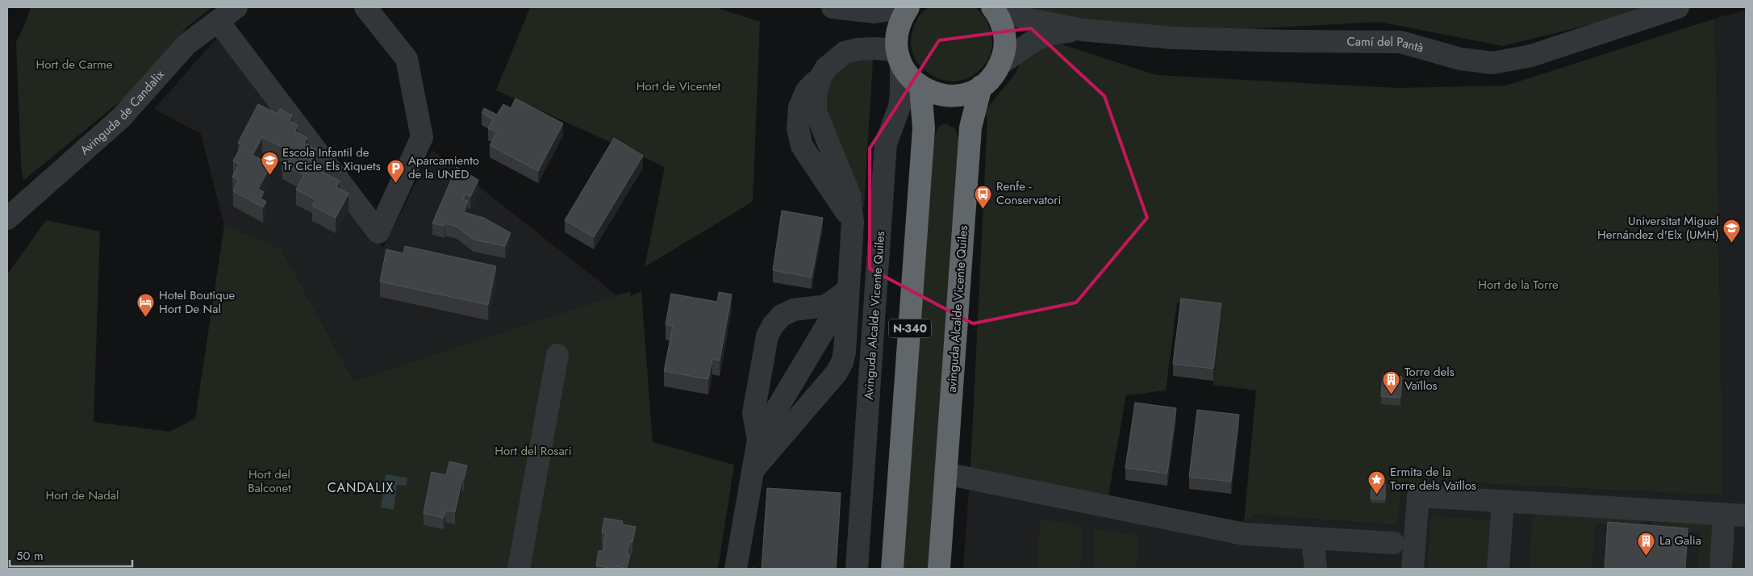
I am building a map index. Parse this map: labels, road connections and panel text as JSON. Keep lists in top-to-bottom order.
{
  "streets": {
    "highway": ["avinguda Alcalde Vicente Quiles", "N-340"],
    "street": ["Camí del Pantà", "Avinguda de Candalix", "Avinguda Alcalde Vicente Quiles"]
  },
  "districts": ["CANDALIX"],
  "parks": [
    "Hort de Carme",
    "Hort de Vicentet",
    "Hort de la Torre",
    "Hort del Rosari",
    "Hort del Balconet",
    "Hort de Nadal"
  ],
  "places": {
    "school or university": ["Escola Infantil de 1r Cicle Els Xiquets", "Universitat Miguel Hernández d'Elx (UMH)"],
    "parking": ["Aparcamiento de la UNED"],
    "bus stop": ["Renfe - Conservatori"],
    "hotel": ["Hotel Boutique Hort De Nal"],
    "building": ["Torre dels Vaïllos", "La Galia"],
    "place": ["Ermita de la Torre dels Vaïllos"]
  },
  "scale_bar": "50 m"
}
